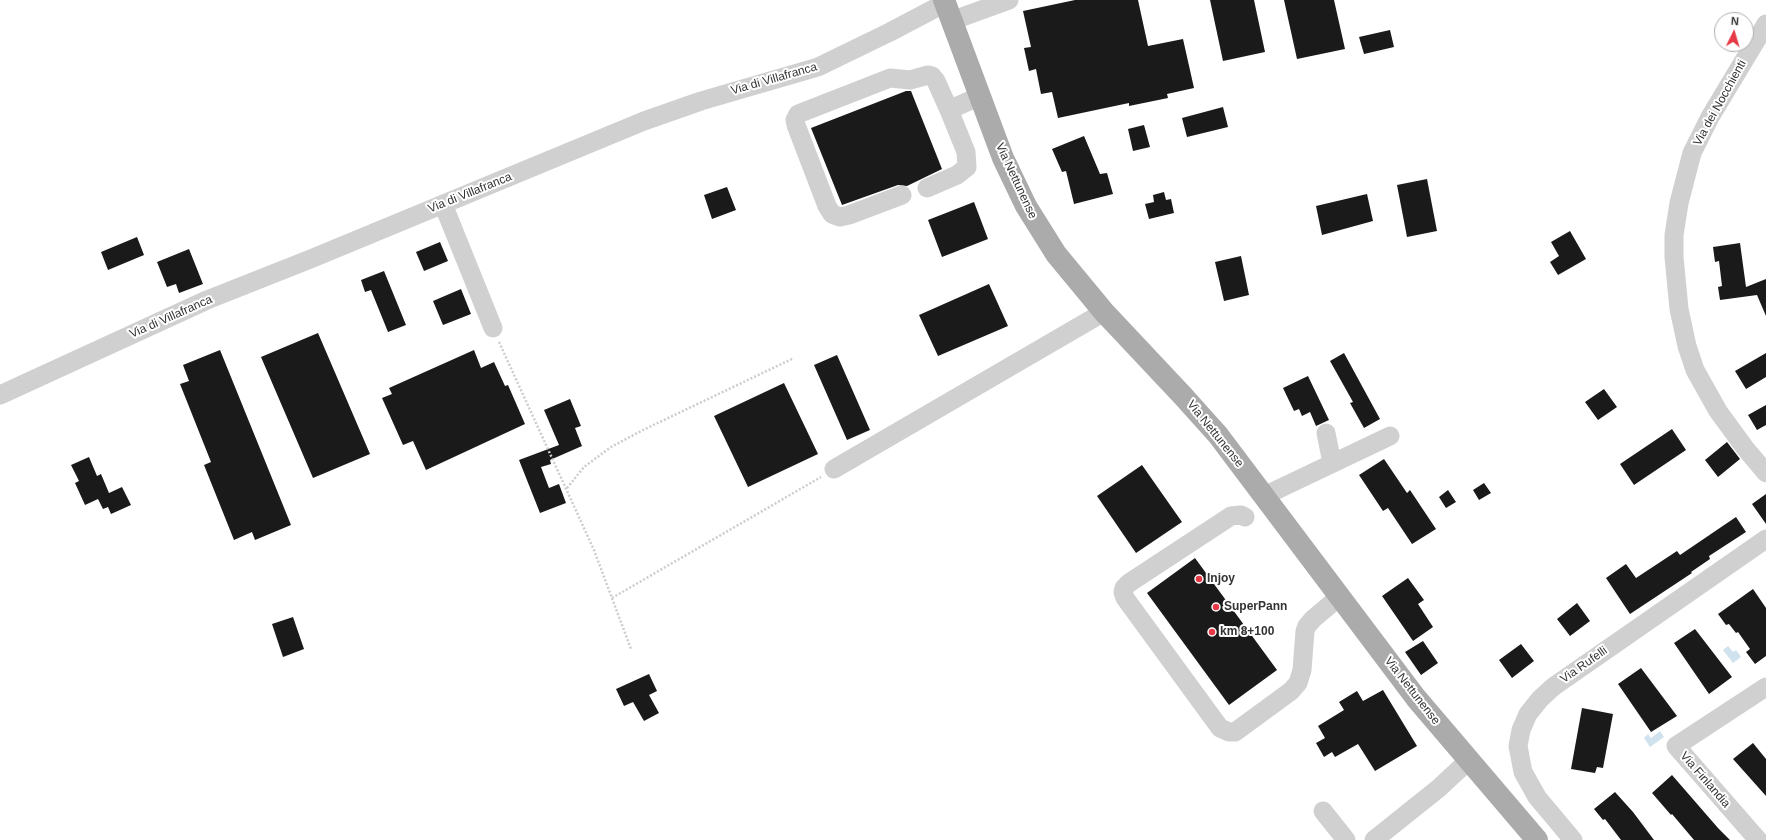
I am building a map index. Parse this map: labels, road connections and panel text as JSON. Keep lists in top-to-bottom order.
{
  "streets": {
    "main road": ["Via Nettunense"],
    "street": [
      "Via di Villafranca",
      "Via dei Nocchienti",
      "Via Rufelli",
      "Via Finlandia"
    ]
  },
  "crossings": [
    ["Via di Villafranca", "Via Nettunense"]
  ],
  "places": ["Injoy", "SuperPann", "km 8+100"],
  "north": "top"
}
